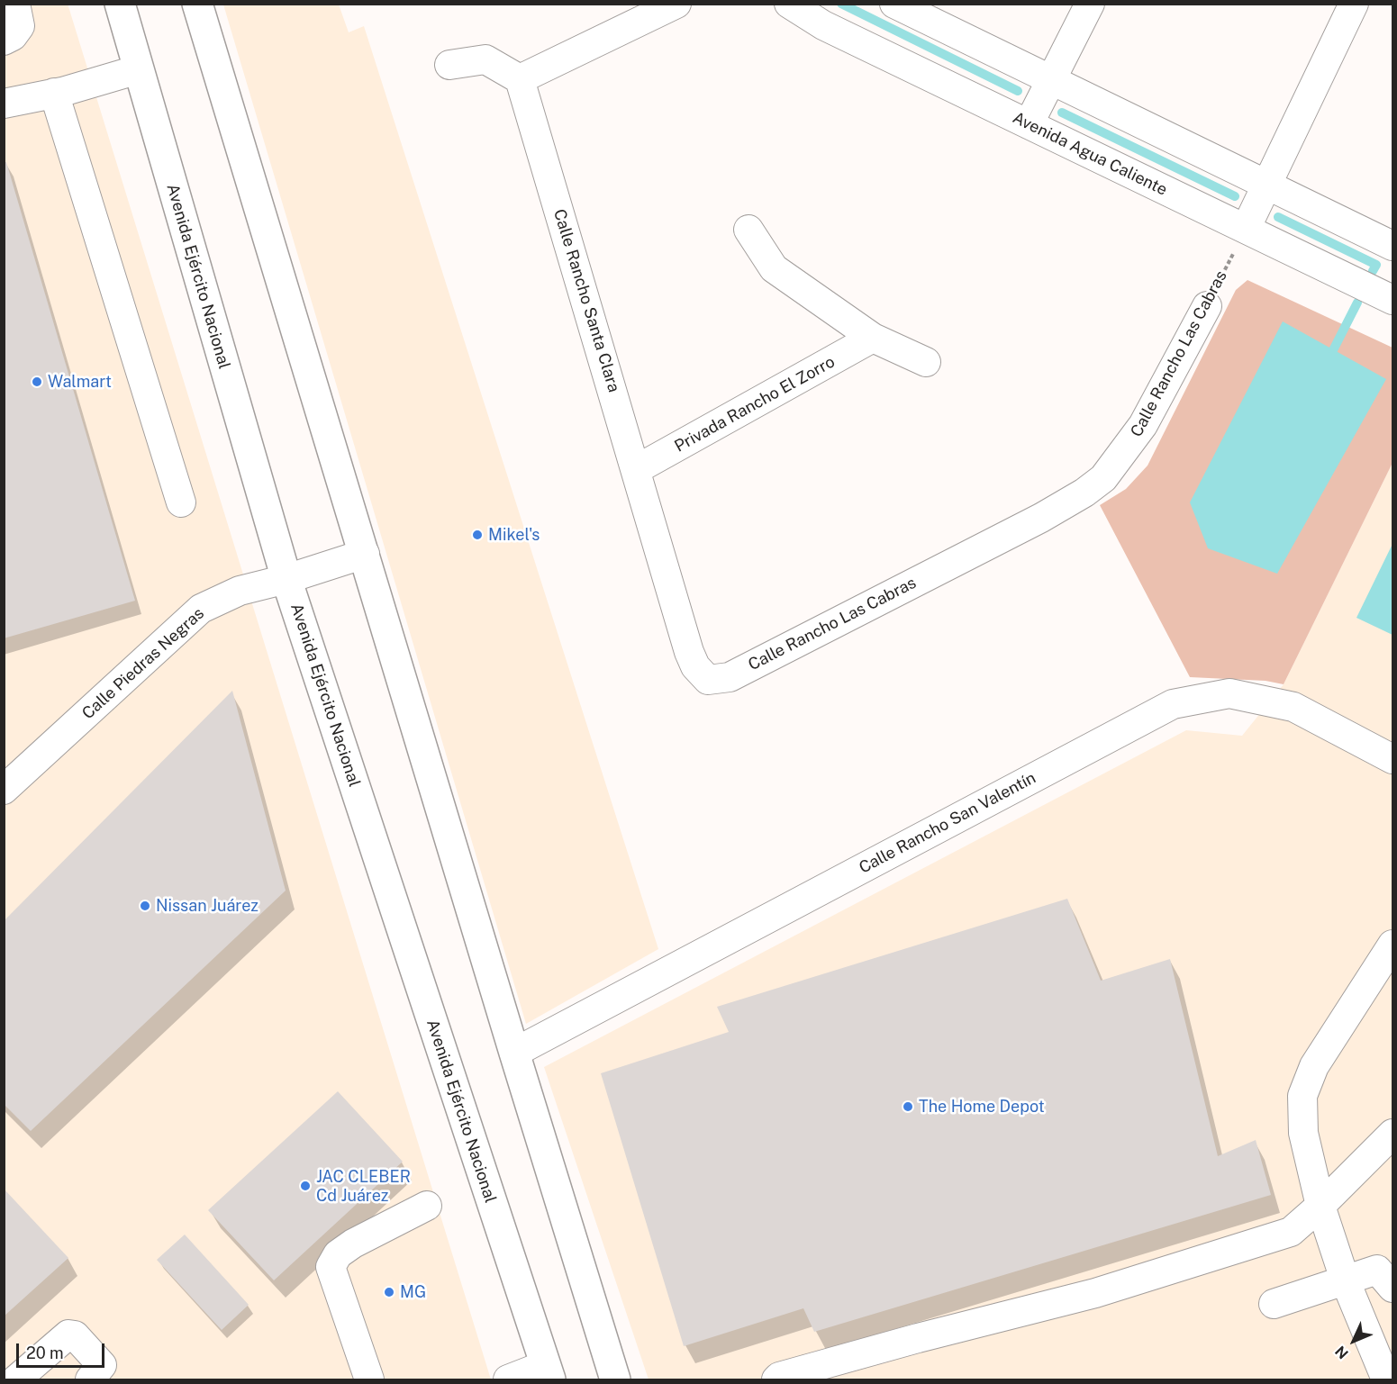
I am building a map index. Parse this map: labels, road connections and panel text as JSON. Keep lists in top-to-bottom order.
{
  "streets": {
    "main road": ["Avenida Ejército Nacional"],
    "street": [
      "Avenida Agua Caliente",
      "Calle Rancho Santa Clara",
      "Calle Rancho Las Cabras",
      "Privada Rancho El Zorro",
      "Calle Piedras Negras",
      "Calle Rancho San Valentín"
    ]
  },
  "crossings": [
    ["Avenida Agua Caliente", "Calle Rancho Las Cabras"],
    ["Avenida Ejército Nacional", "Calle Piedras Negras"],
    ["Calle Rancho Santa Clara", "Calle Rancho Las Cabras"],
    ["Calle Rancho Santa Clara", "Privada Rancho El Zorro"]
  ],
  "places": [
    "Walmart",
    "Mikel's",
    "Nissan Juárez",
    "The Home Depot",
    "JAC CLEBER Cd Juárez",
    "MG"
  ],
  "scale_bar": "20 m",
  "north": "bottom left"
}
